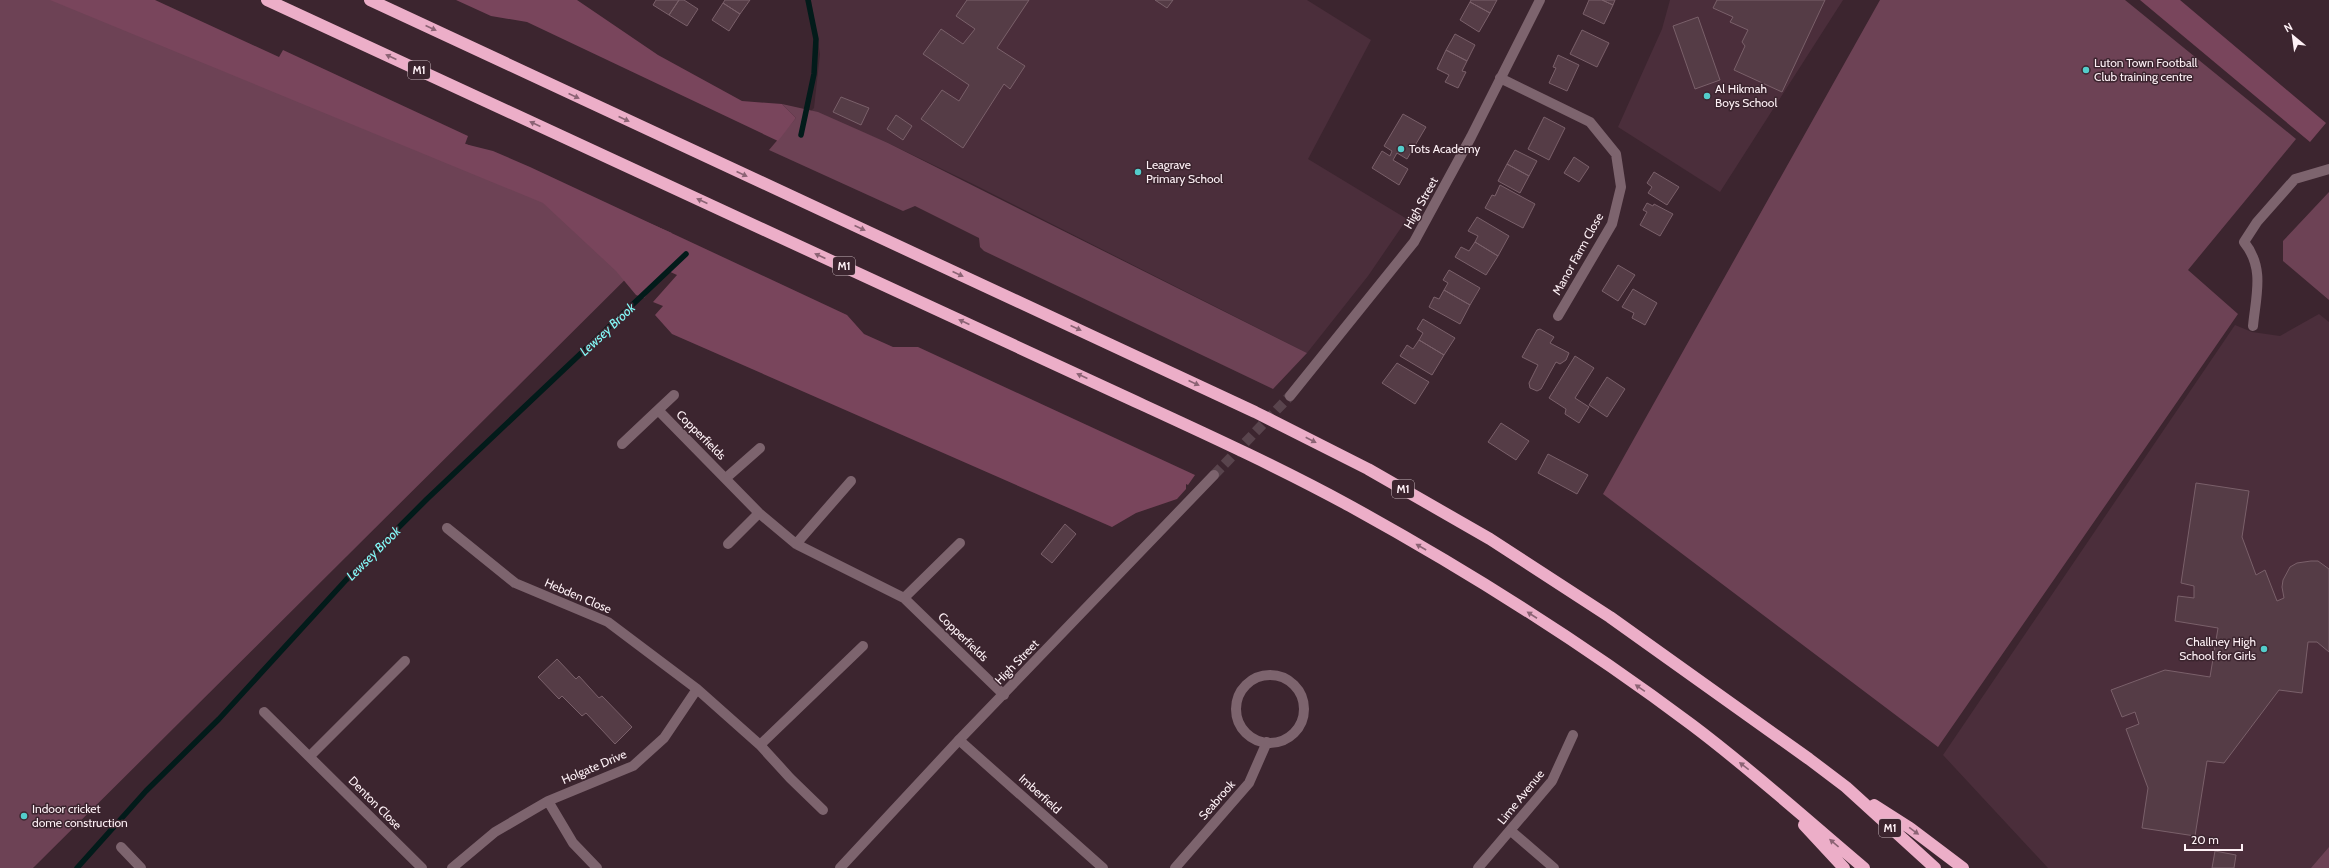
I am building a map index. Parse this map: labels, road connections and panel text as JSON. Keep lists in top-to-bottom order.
{
  "streets": {
    "highway": ["M1"],
    "street": [
      "High Street",
      "Manor Farm Close",
      "Copperfields",
      "Hebden Close",
      "Holgate Drive",
      "Imberfield",
      "Lime Avenue",
      "Seabrook",
      "Denton Close"
    ]
  },
  "crossings": [
    ["High Street", "Manor Farm Close"],
    ["High Street", "Copperfields"],
    ["High Street", "Imberfield"],
    ["Hebden Close", "Holgate Drive"]
  ],
  "water": ["Lewsey Brook"],
  "places": [
    "Luton Town Football Club training centre",
    "Al Hikmah Boys School",
    "Tots Academy",
    "Leagrave Primary School",
    "Challney High School for Girls",
    "Indoor cricket dome construction"
  ],
  "scale_bar": "20 m",
  "north": "top left"
}
